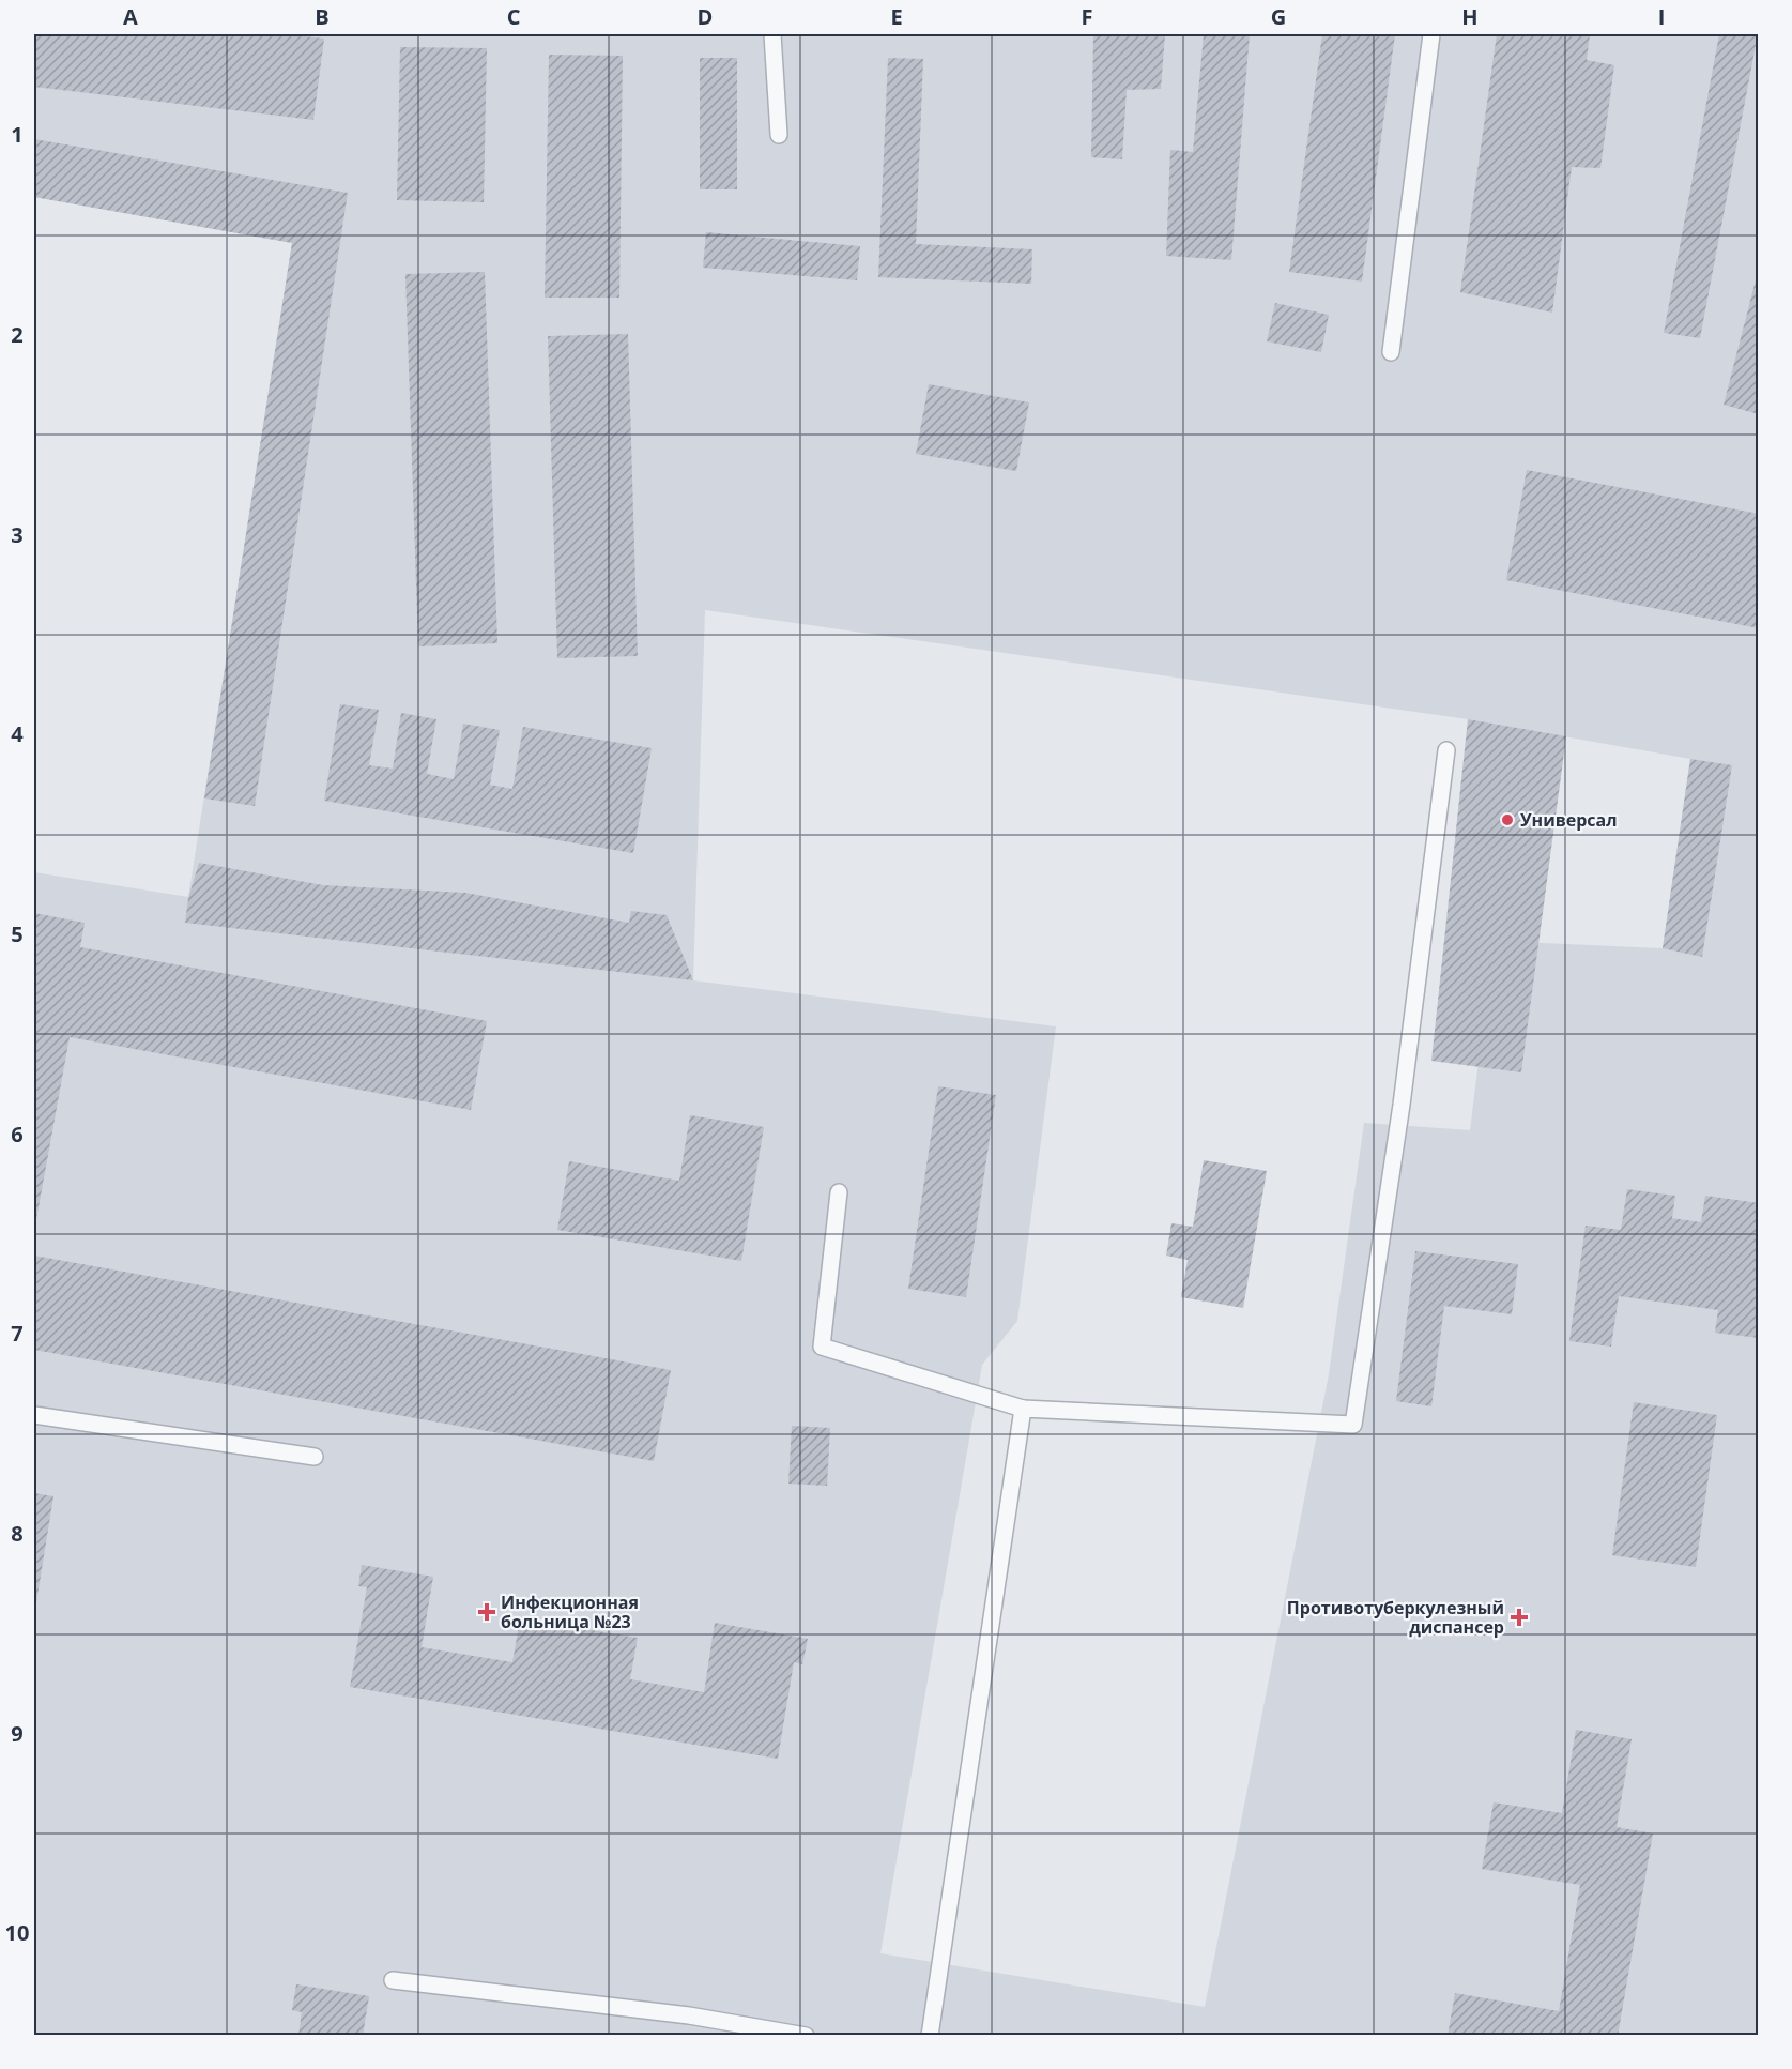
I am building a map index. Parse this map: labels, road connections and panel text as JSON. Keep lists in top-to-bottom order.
{
  "places": {
    "other": ["Универсал"],
    "health": ["Инфекционная больница №23", "Противотуберкулезный диспансер"]
  },
  "grid": {
    "columns": [
      "A",
      "B",
      "C",
      "D",
      "E",
      "F",
      "G",
      "H",
      "I"
    ],
    "rows": [
      "1",
      "2",
      "3",
      "4",
      "5",
      "6",
      "7",
      "8",
      "9",
      "10"
    ]
  }
}
